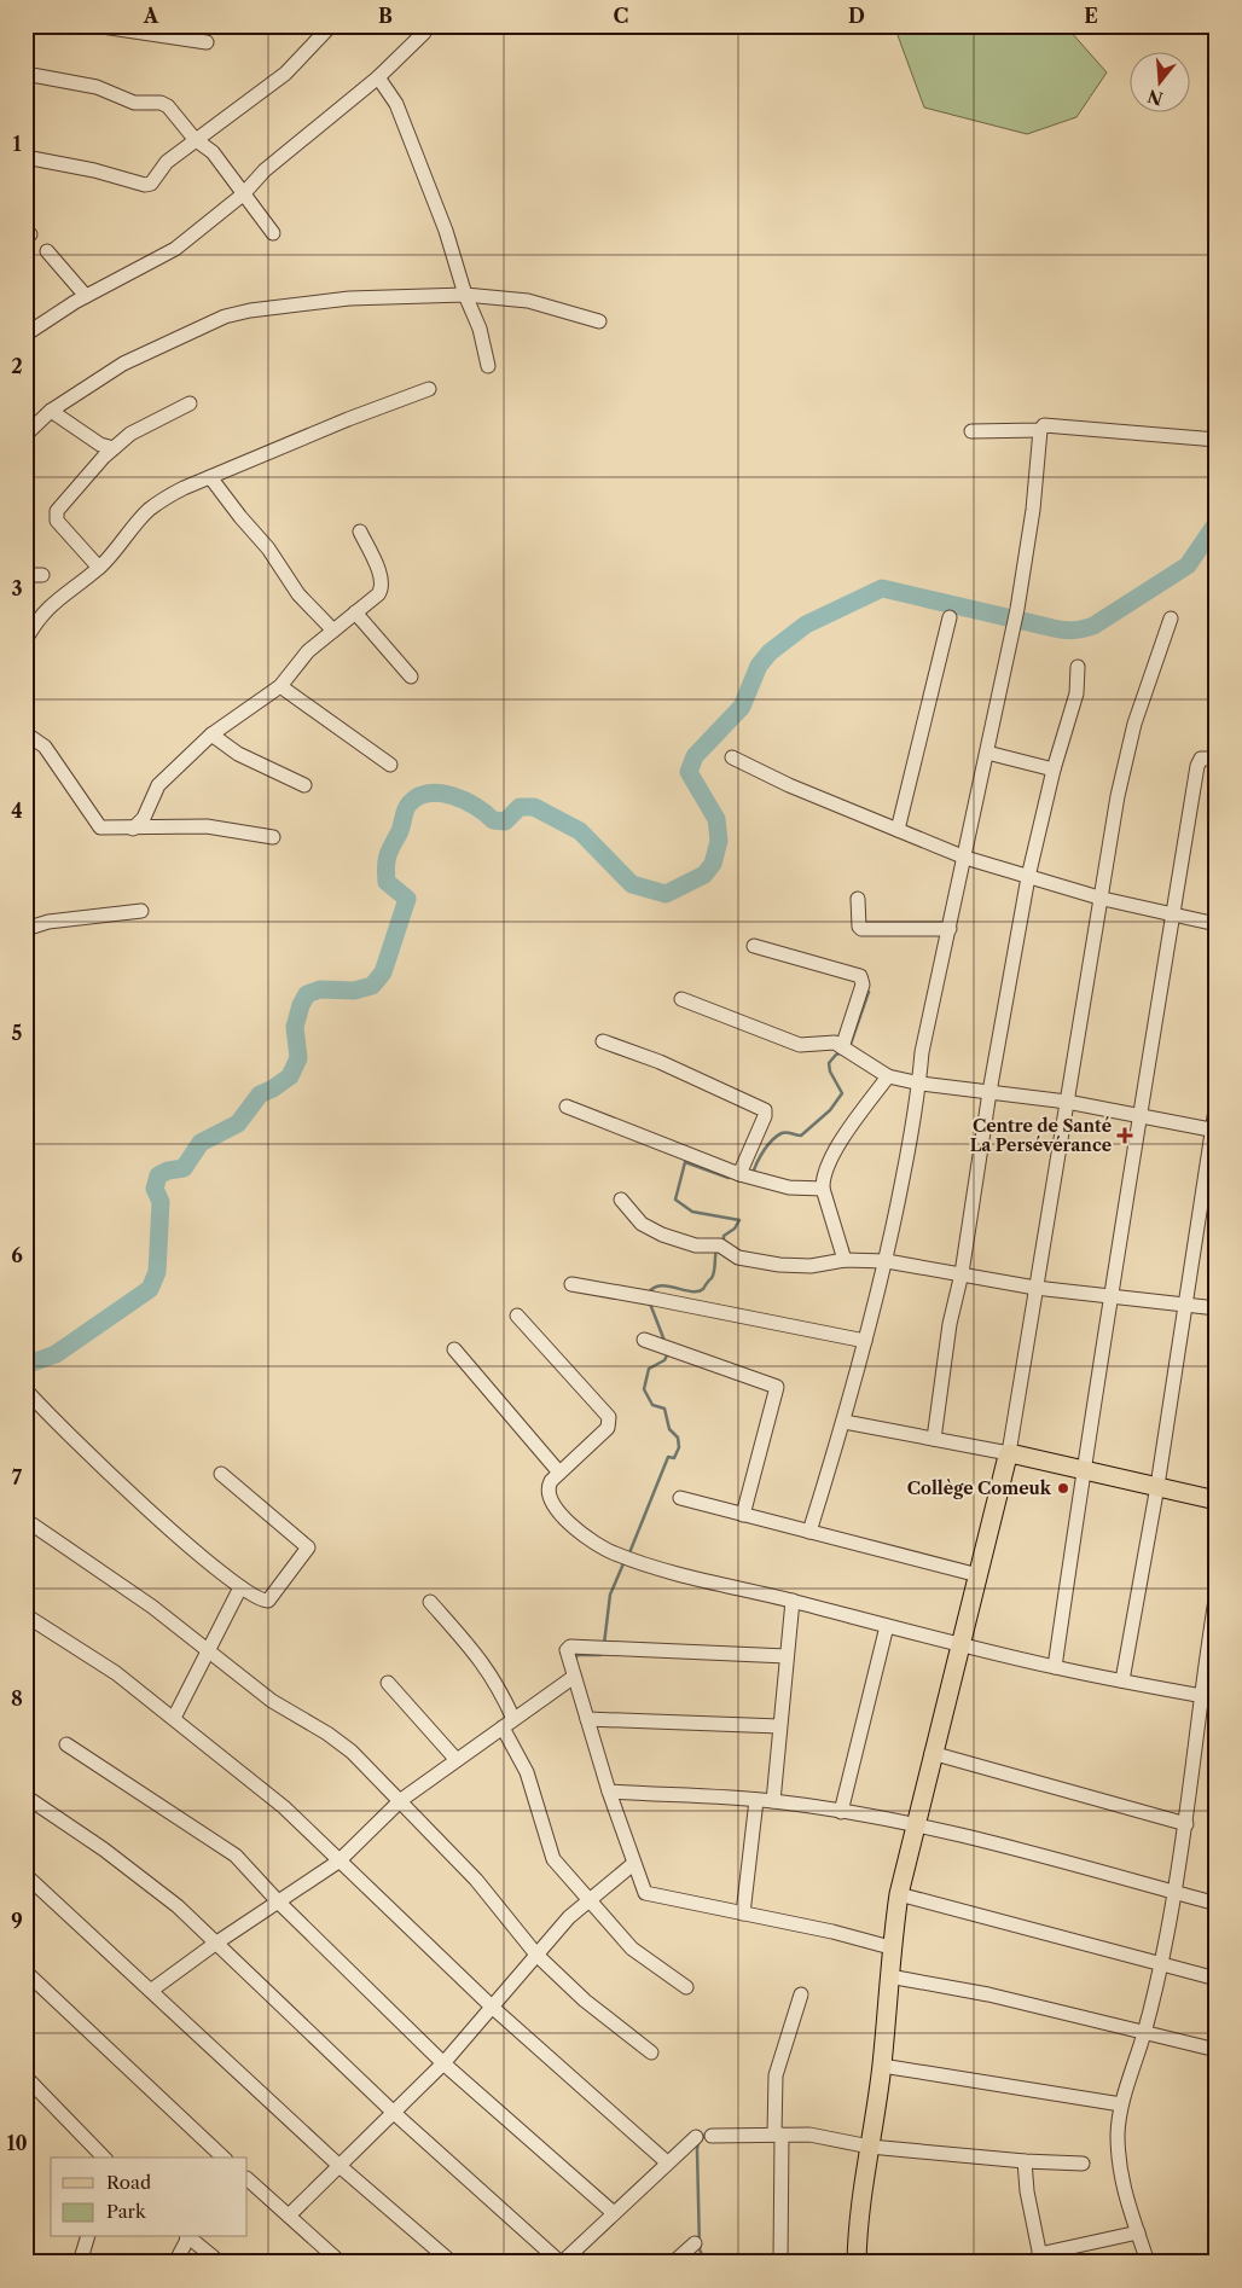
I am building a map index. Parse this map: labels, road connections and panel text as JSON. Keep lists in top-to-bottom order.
{
  "places": {
    "health": ["Centre de Santé La Persévérance"],
    "other": ["Collège Comeuk"]
  },
  "legend": ["Road", "Park"],
  "north": "bottom",
  "grid": {
    "columns": [
      "A",
      "B",
      "C",
      "D",
      "E"
    ],
    "rows": [
      "1",
      "2",
      "3",
      "4",
      "5",
      "6",
      "7",
      "8",
      "9",
      "10"
    ]
  }
}
